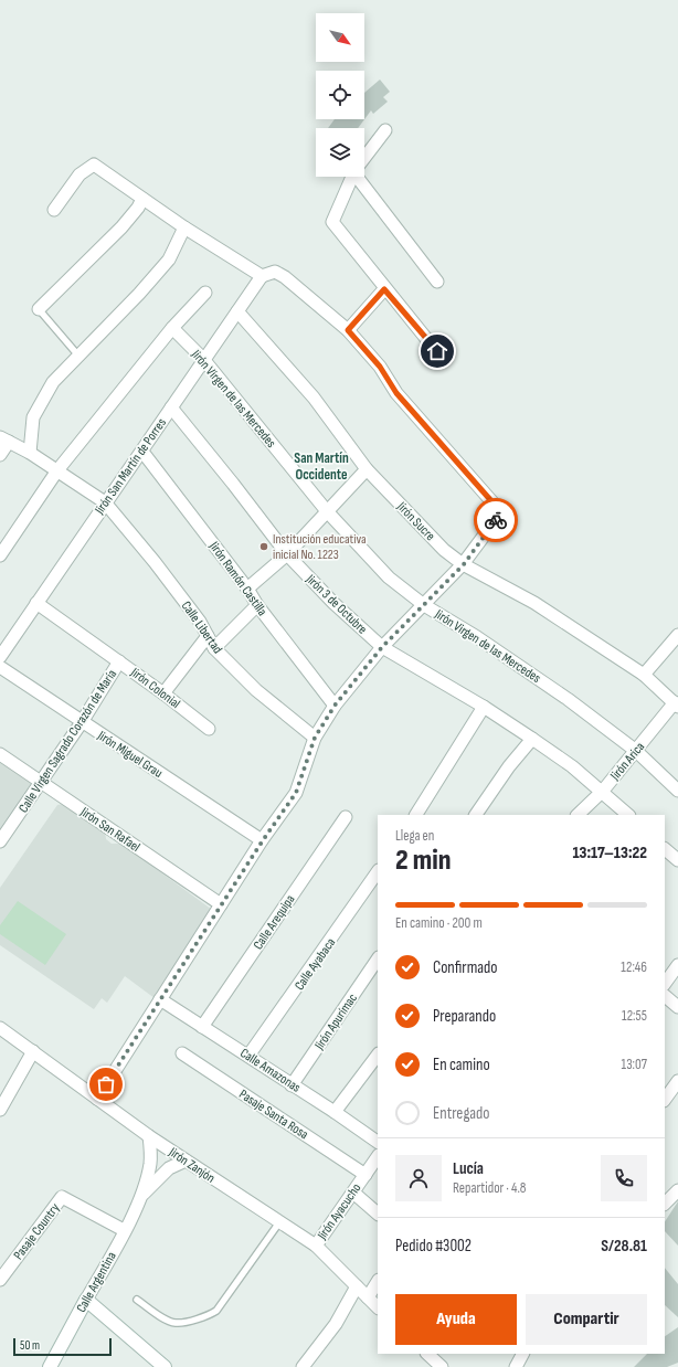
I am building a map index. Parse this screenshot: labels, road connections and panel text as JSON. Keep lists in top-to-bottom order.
{
  "streets": {
    "street": [
      "Jirón Virgen de las Mercedes",
      "Jirón San Martín de Porres",
      "Jirón Sucre",
      "Jirón Ramón Castilla",
      "Jirón 3 de Octubre",
      "Calle Libertad",
      "Jirón Colonial",
      "Calle Virgen Sagrado Corazón de María",
      "Jirón Miguel Grau",
      "Jirón Arica",
      "Jirón San Rafael",
      "Calle Arequipa",
      "Calle Ayabaca",
      "Jirón Apurímac",
      "Calle Amazonas",
      "Pasaje Santa Rosa",
      "Jirón Zanjón",
      "Jirón Ayacucho",
      "Pasaje Country",
      "Calle Argentina"
    ]
  },
  "crossings": [
    ["Jirón Virgen de las Mercedes", "Jirón San Martín de Porres"],
    ["Jirón Virgen de las Mercedes", "Jirón Arica"],
    ["Jirón San Martín de Porres", "Jirón Sucre"],
    ["Jirón San Martín de Porres", "Jirón Ramón Castilla"],
    ["Jirón San Martín de Porres", "Jirón 3 de Octubre"],
    ["Jirón San Martín de Porres", "Calle Libertad"],
    ["Jirón San Martín de Porres", "Jirón Colonial"],
    ["Jirón Sucre", "Jirón Arica"],
    ["Jirón 3 de Octubre", "Jirón Arica"],
    ["Jirón Colonial", "Calle Virgen Sagrado Corazón de María"],
    ["Calle Virgen Sagrado Corazón de María", "Jirón Miguel Grau"],
    ["Calle Virgen Sagrado Corazón de María", "Jirón San Rafael"],
    ["Calle Arequipa", "Calle Amazonas"],
    ["Calle Ayabaca", "Calle Amazonas"],
    ["Jirón Apurímac", "Calle Amazonas"],
    ["Pasaje Santa Rosa", "Jirón Ayacucho"],
    ["Jirón Zanjón", "Jirón Ayacucho"],
    ["Jirón Zanjón", "Calle Argentina"],
    ["Pasaje Country", "Calle Argentina"]
  ],
  "districts": ["San Martín Occidente"],
  "places": ["Institución educativa inicial No. 1223"],
  "scale_bar": "50 m",
  "north": "bottom right",
  "page": {
    "heading": ["2 min", "Llega en", "13:17–13:22"],
    "panel": [
      "Lucía",
      "Repartidor · 4.8",
      "Pedido #3002",
      "S/28.81"
    ],
    "bar": "En camino · 200 m",
    "list": [
      ["Confirmado", "12:46"],
      ["Preparando", "12:55"],
      ["En camino", "13:07"],
      "Entregado"
    ],
    "buttons": ["Ayuda", "Compartir"],
    "scale": "50 m"
  }
}
